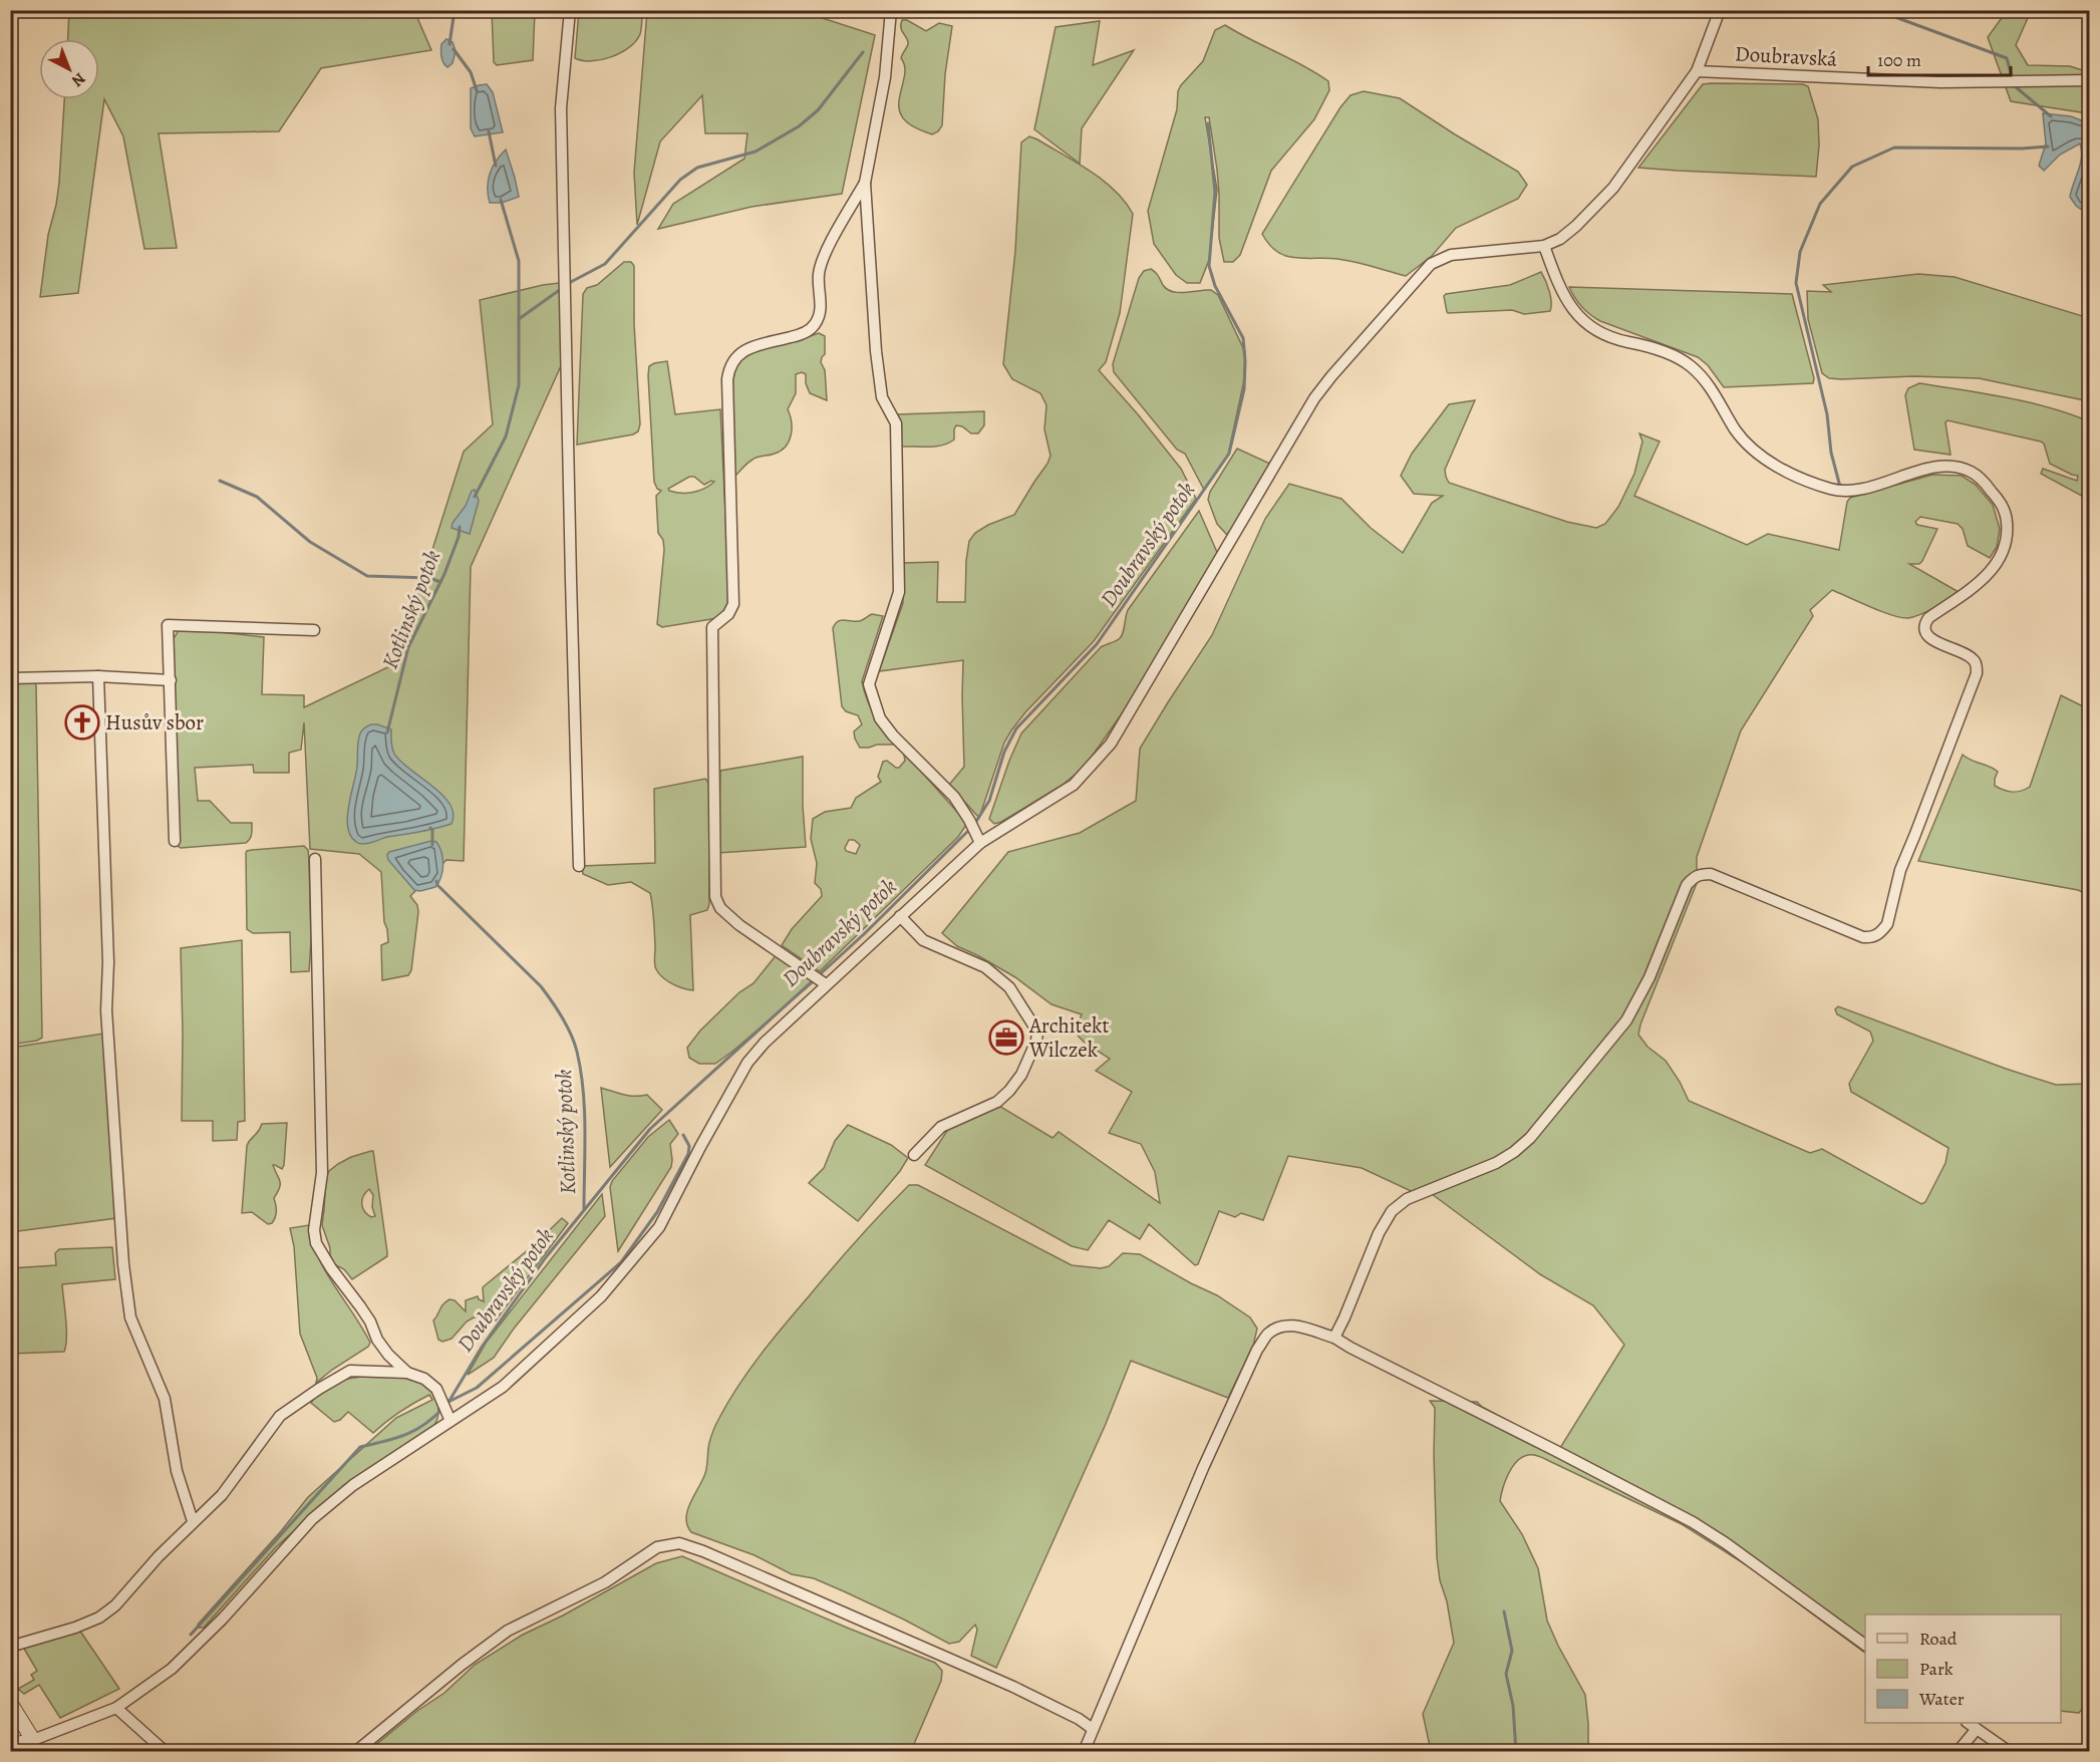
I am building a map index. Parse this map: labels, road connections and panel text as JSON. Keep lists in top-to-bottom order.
{
  "streets": {
    "street": ["Doubravská"]
  },
  "water": ["Doubravský potok", "Kotlinský potok"],
  "places": {
    "church": ["Husův sbor"],
    "office": ["Architekt Wilczek"]
  },
  "legend": ["Road", "Park", "Water"],
  "scale_bar": "100 m",
  "north": "bottom right"
}
